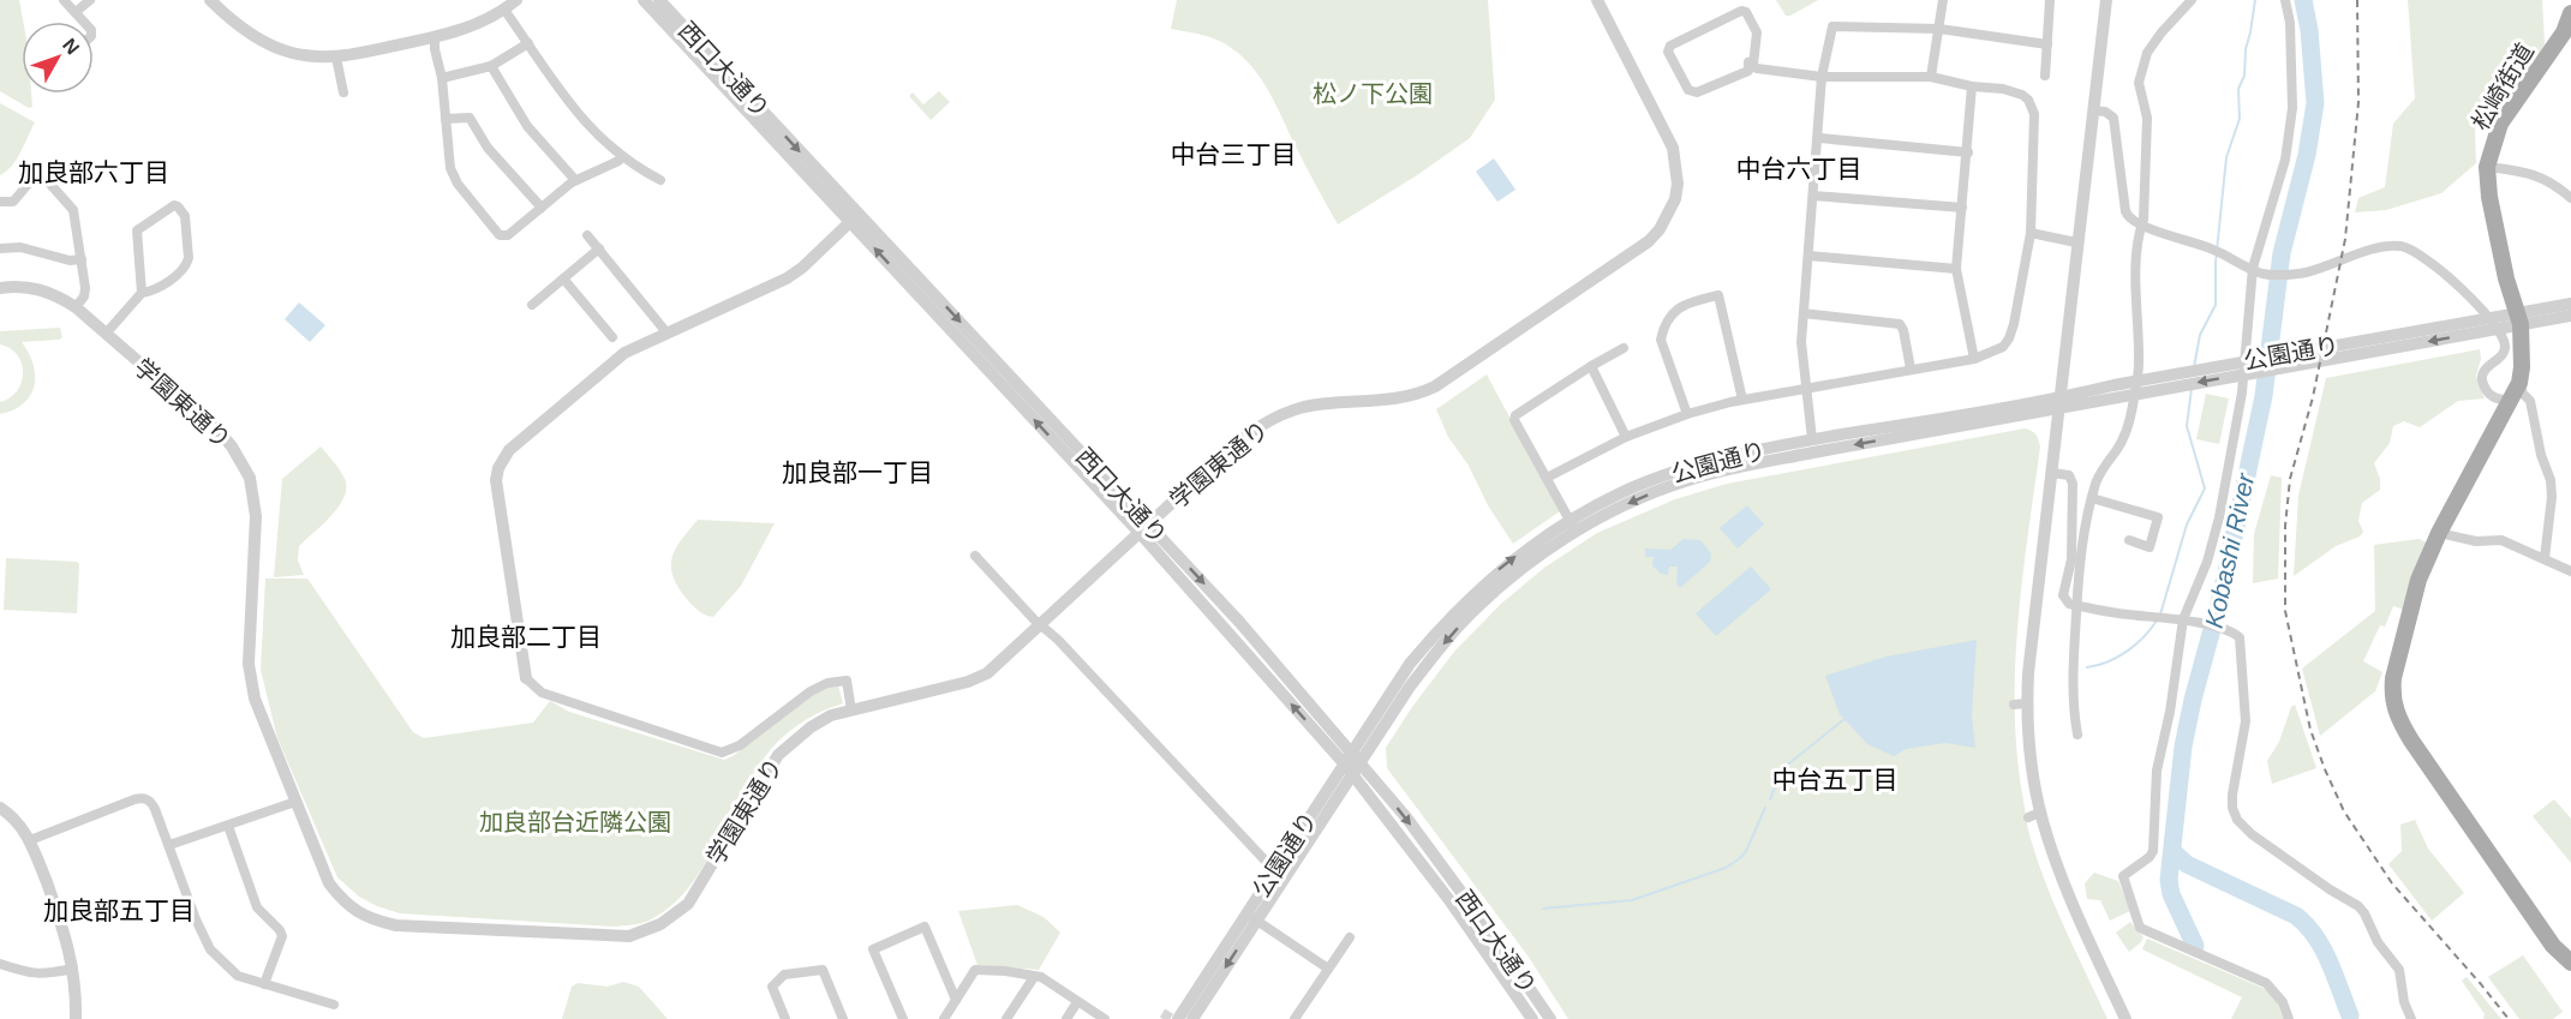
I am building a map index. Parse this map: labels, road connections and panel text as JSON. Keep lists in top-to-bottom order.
{
  "streets": {
    "main road": ["松崎街道"],
    "street": ["西口大通り", "公園通り", "学園東通り"]
  },
  "crossings": [
    ["西口大通り", "公園通り"],
    ["西口大通り", "学園東通り"],
    ["松崎街道", "公園通り"]
  ],
  "districts": [
    "中台三丁目",
    "中台六丁目",
    "加良部六丁目",
    "加良部一丁目",
    "加良部二丁目",
    "中台五丁目",
    "加良部五丁目"
  ],
  "water": ["Kobashi River"],
  "parks": ["松ノ下公園", "加良部台近隣公園"],
  "north": "top right"
}
